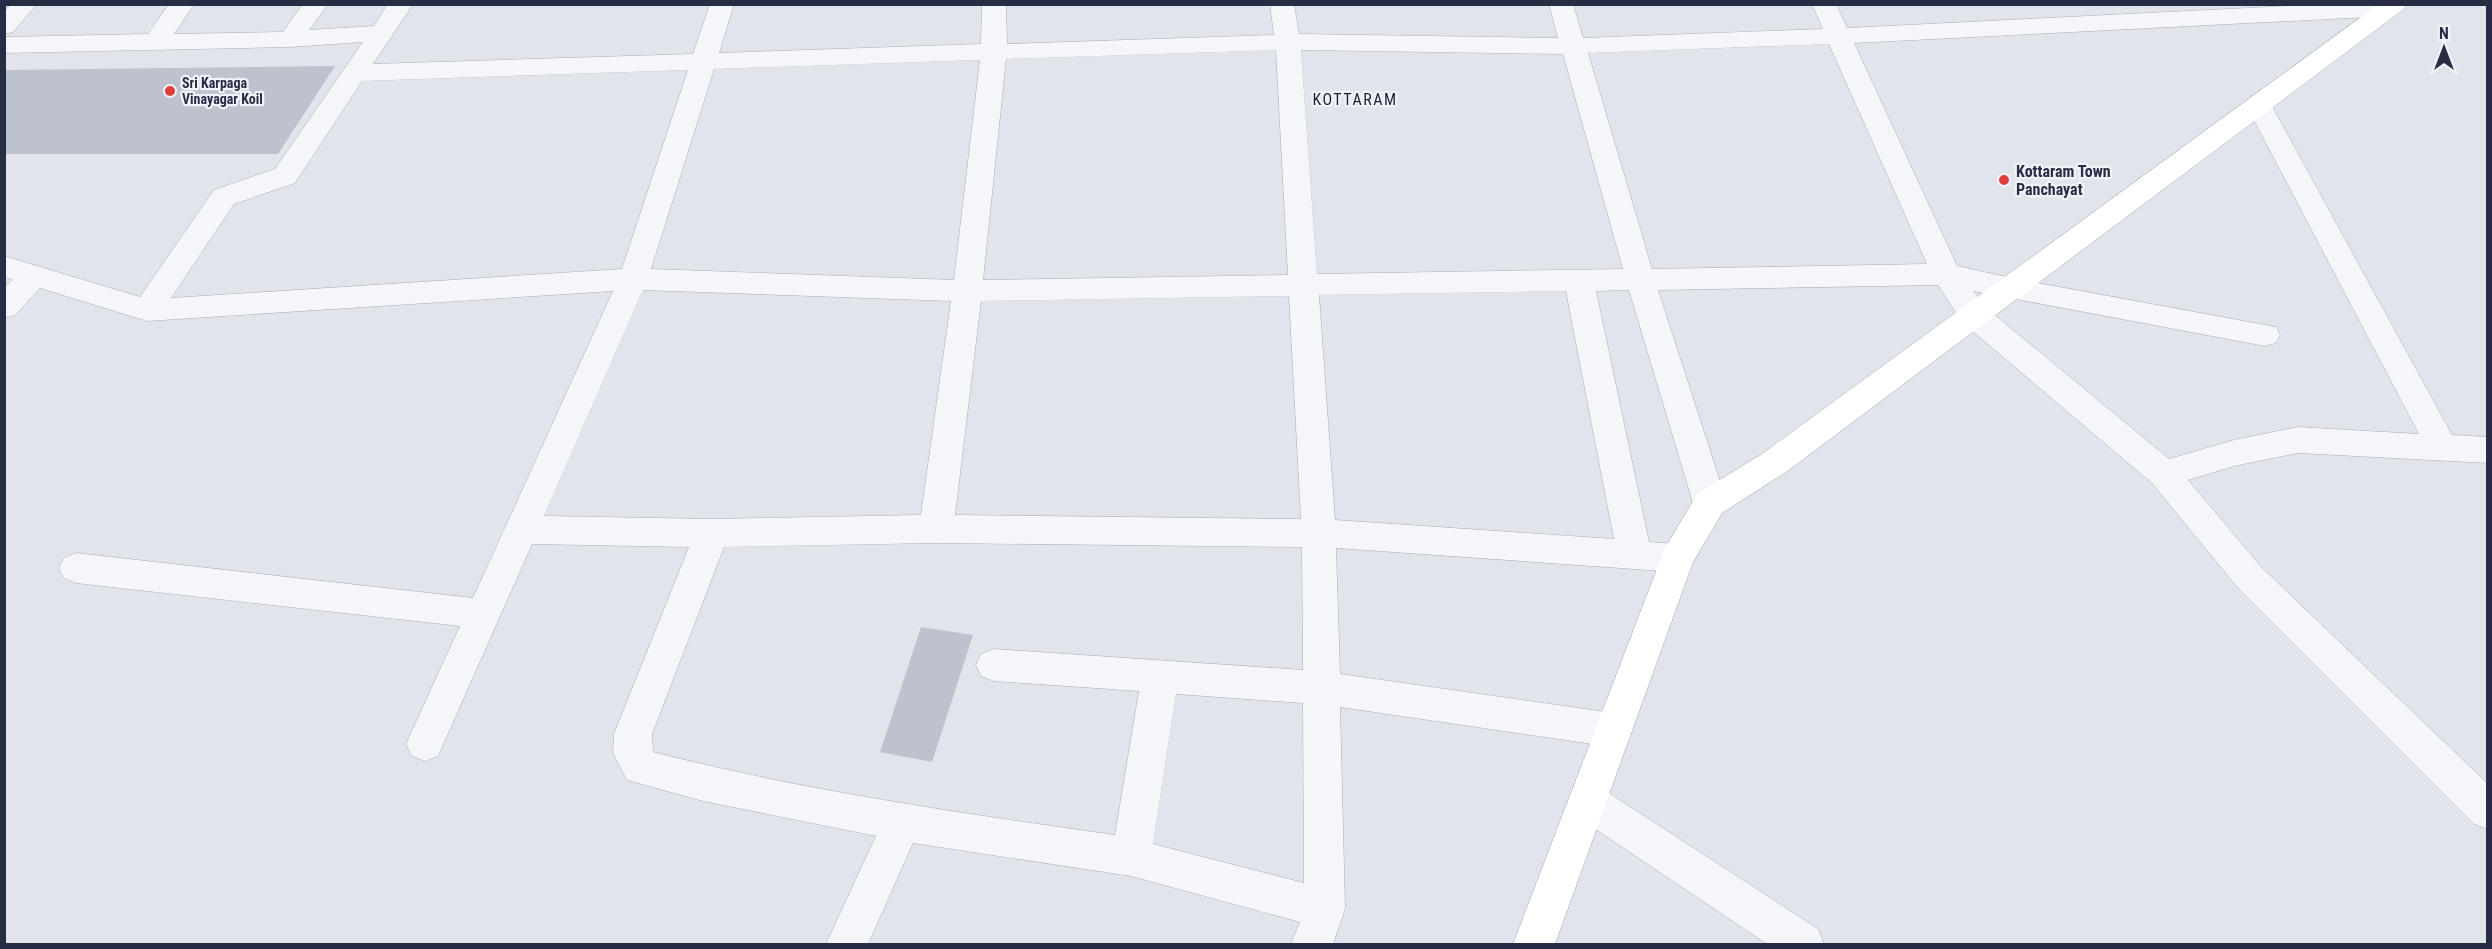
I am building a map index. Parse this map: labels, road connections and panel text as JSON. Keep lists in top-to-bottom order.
{
  "districts": ["KOTTARAM"],
  "places": ["Sri Karpaga Vinayagar Koil", "Kottaram Town Panchayat"],
  "north": "top"
}
